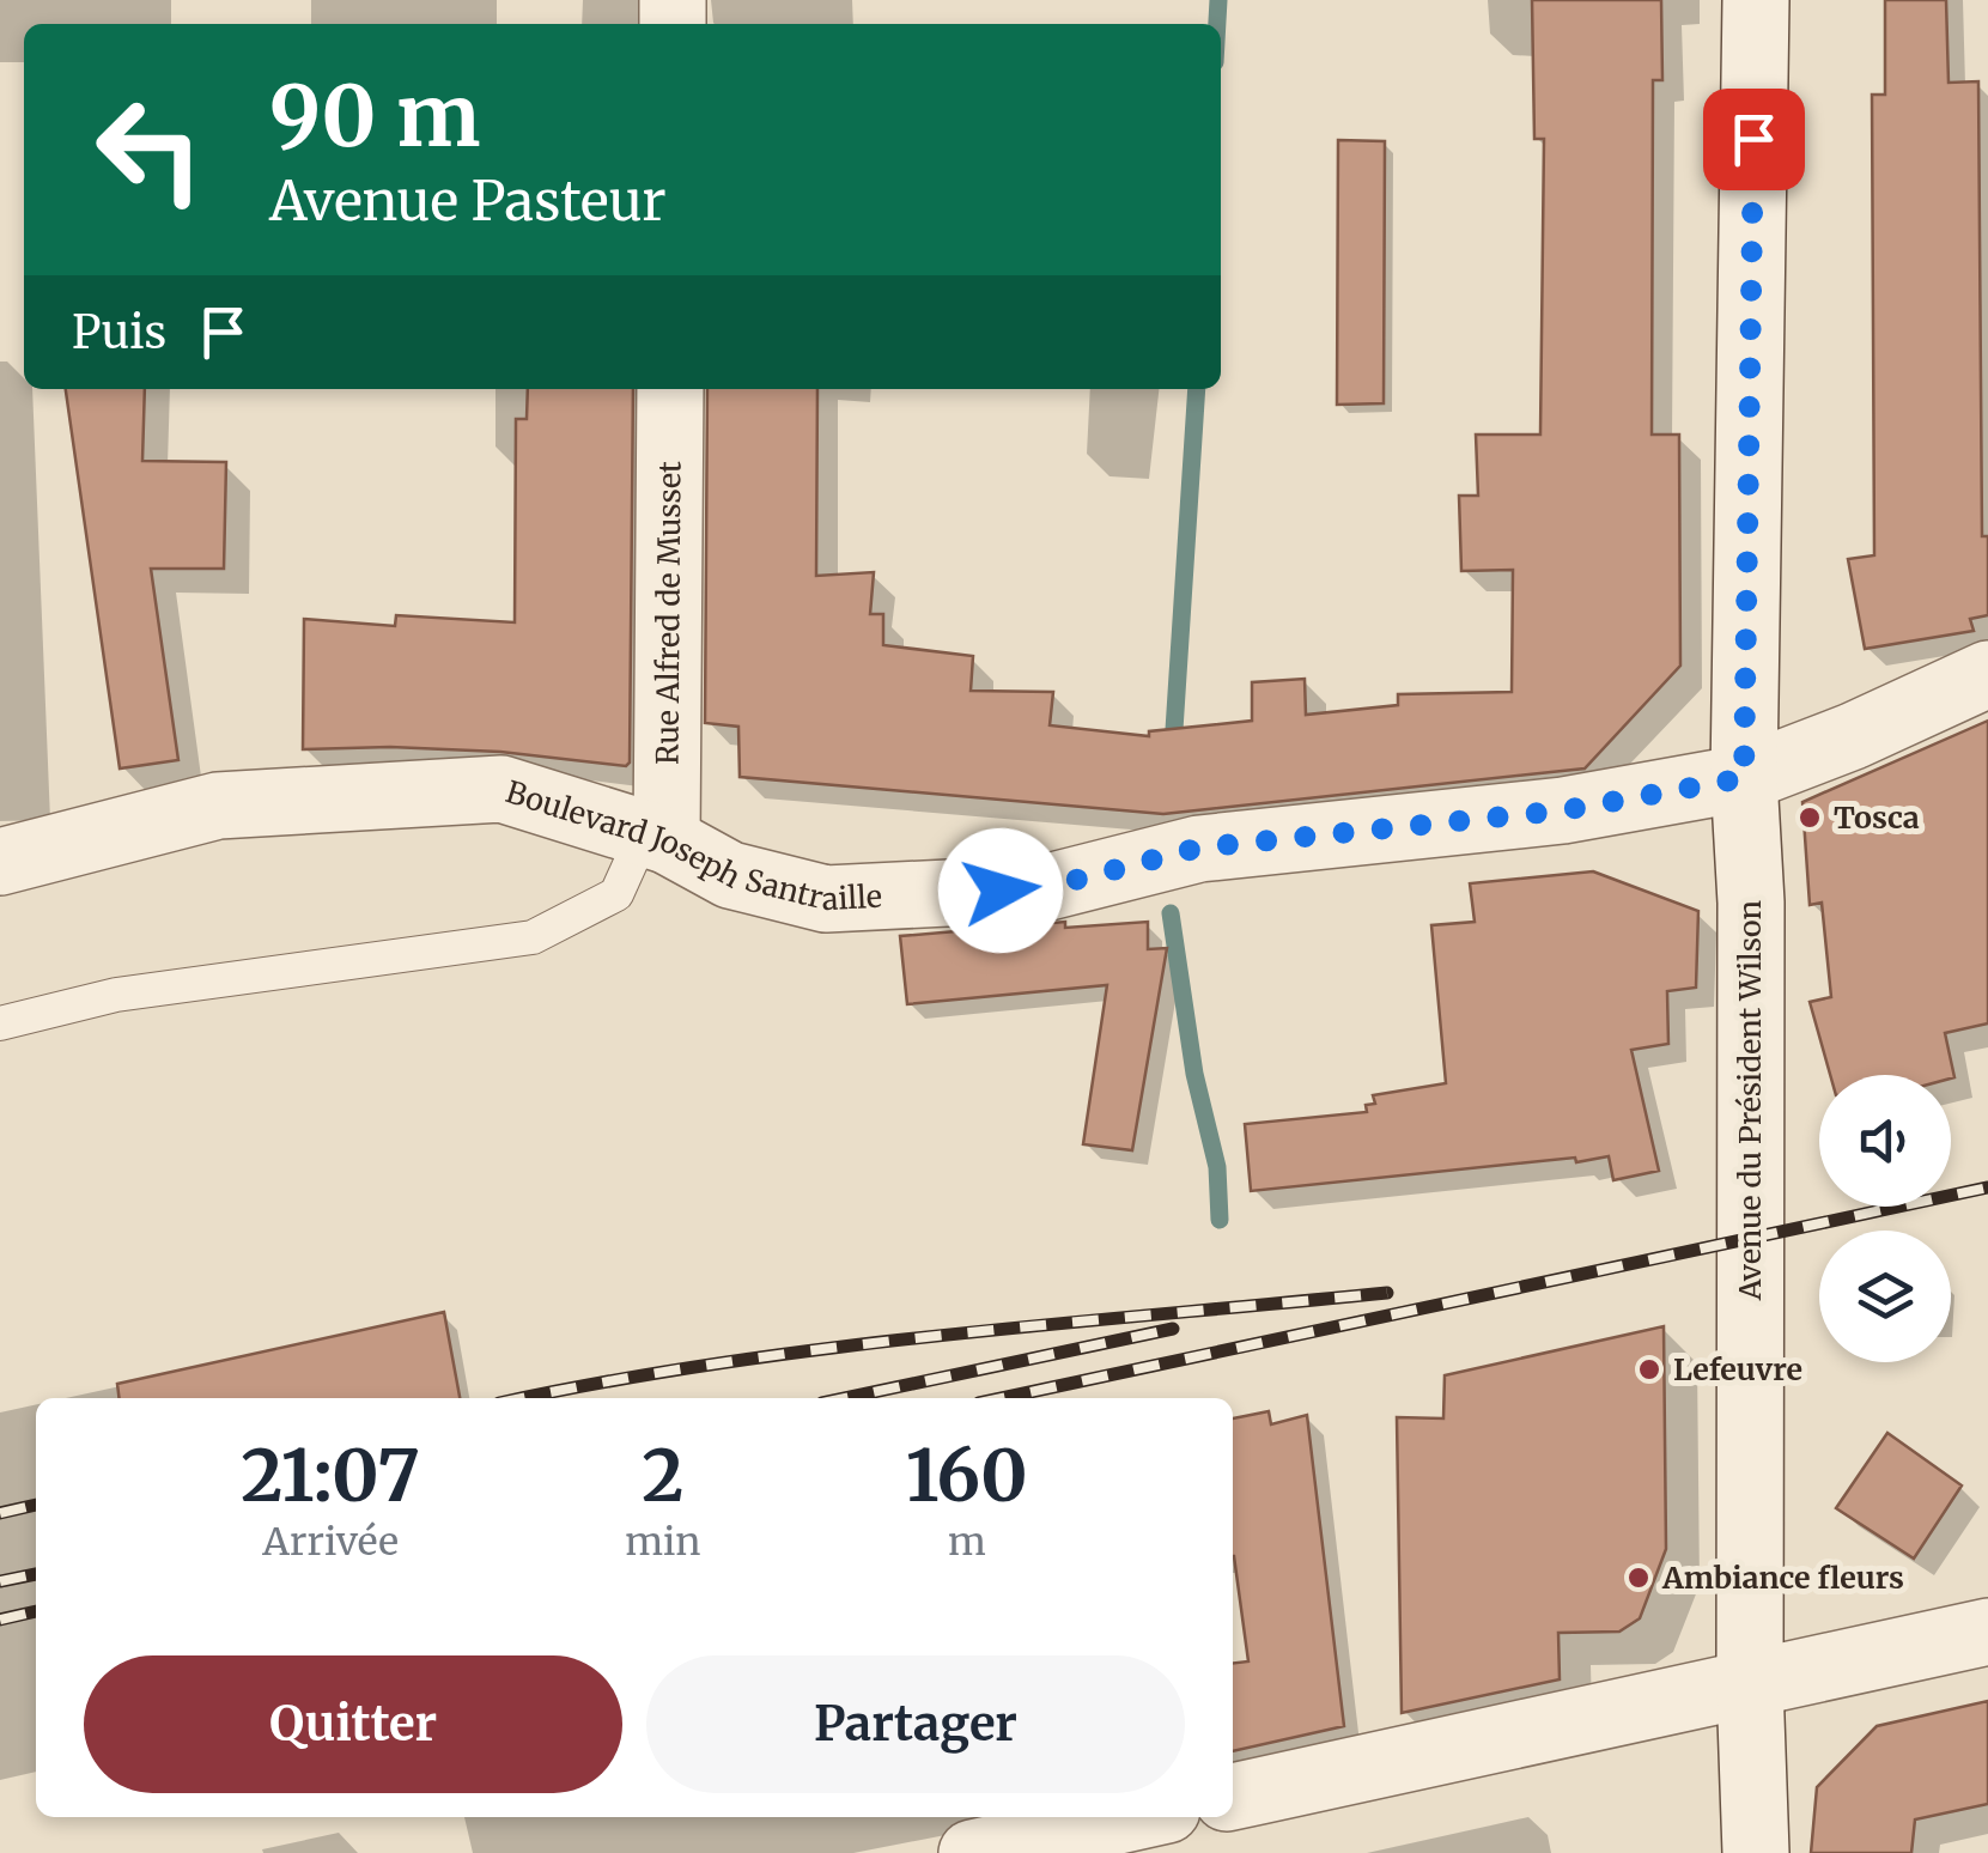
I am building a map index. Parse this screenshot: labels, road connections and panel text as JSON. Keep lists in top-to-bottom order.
{
  "streets": {
    "street": ["Rue Alfred de Musset", "Boulevard Joseph Santraille", "Avenue du Président Wilson"]
  },
  "crossings": [
    ["Rue Alfred de Musset", "Boulevard Joseph Santraille"],
    ["Boulevard Joseph Santraille", "Avenue du Président Wilson"]
  ],
  "places": ["Tosca", "Lefeuvre", "Ambiance fleurs"],
  "page": {
    "turn": ["90 m", "Avenue Pasteur"],
    "then": "Puis",
    "eta": [
      "21:07",
      "Arrivée",
      "2",
      "min",
      "160",
      "m"
    ],
    "buttons": ["Quitter", "Partager"]
  }
}
